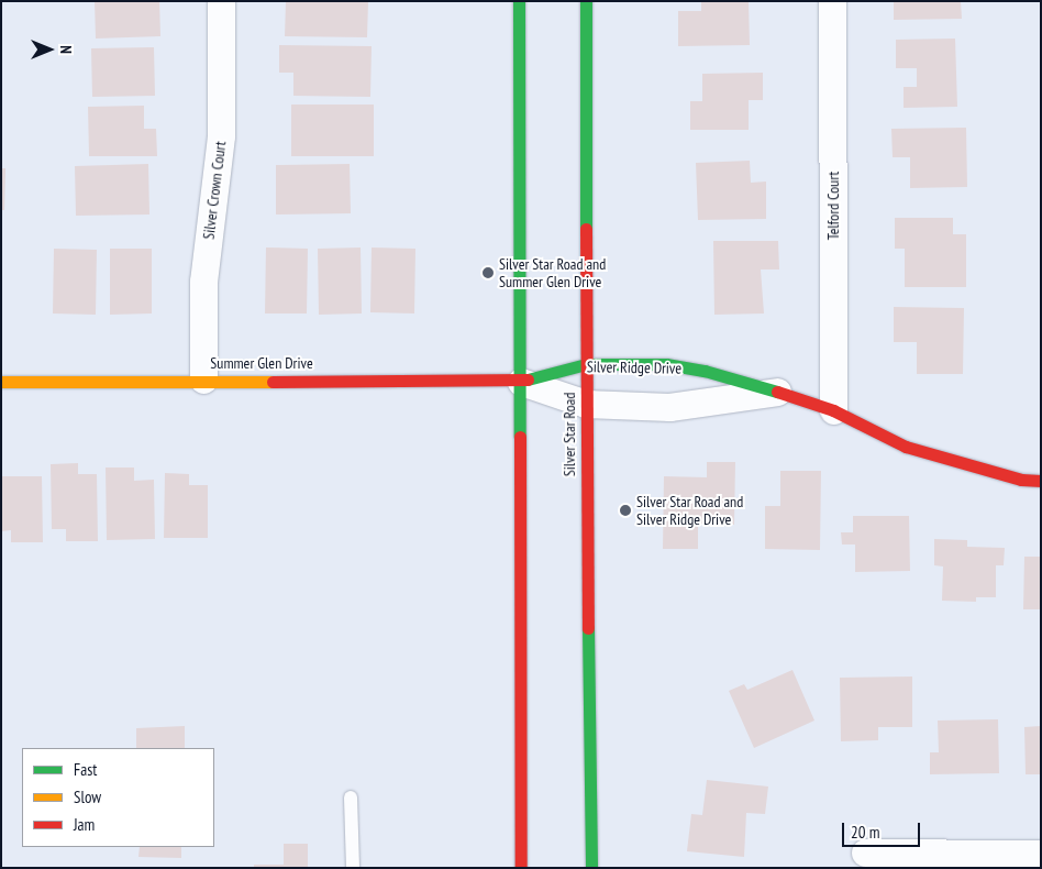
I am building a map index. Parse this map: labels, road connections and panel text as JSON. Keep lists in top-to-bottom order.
{
  "streets": {
    "main road": ["Summer Glen Drive", "Silver Ridge Drive", "Silver Star Road"],
    "street": ["Silver Crown Court", "Telford Court"]
  },
  "crossings": [
    ["Silver Crown Court", "Summer Glen Drive"],
    ["Telford Court", "Silver Ridge Drive"],
    ["Summer Glen Drive", "Silver Ridge Drive"],
    ["Silver Ridge Drive", "Silver Star Road"]
  ],
  "places": ["Silver Star Road and Summer Glen Drive", "Silver Star Road and Silver Ridge Drive"],
  "legend": ["Fast", "Slow", "Jam"],
  "scale_bar": "20 m",
  "north": "right"
}
